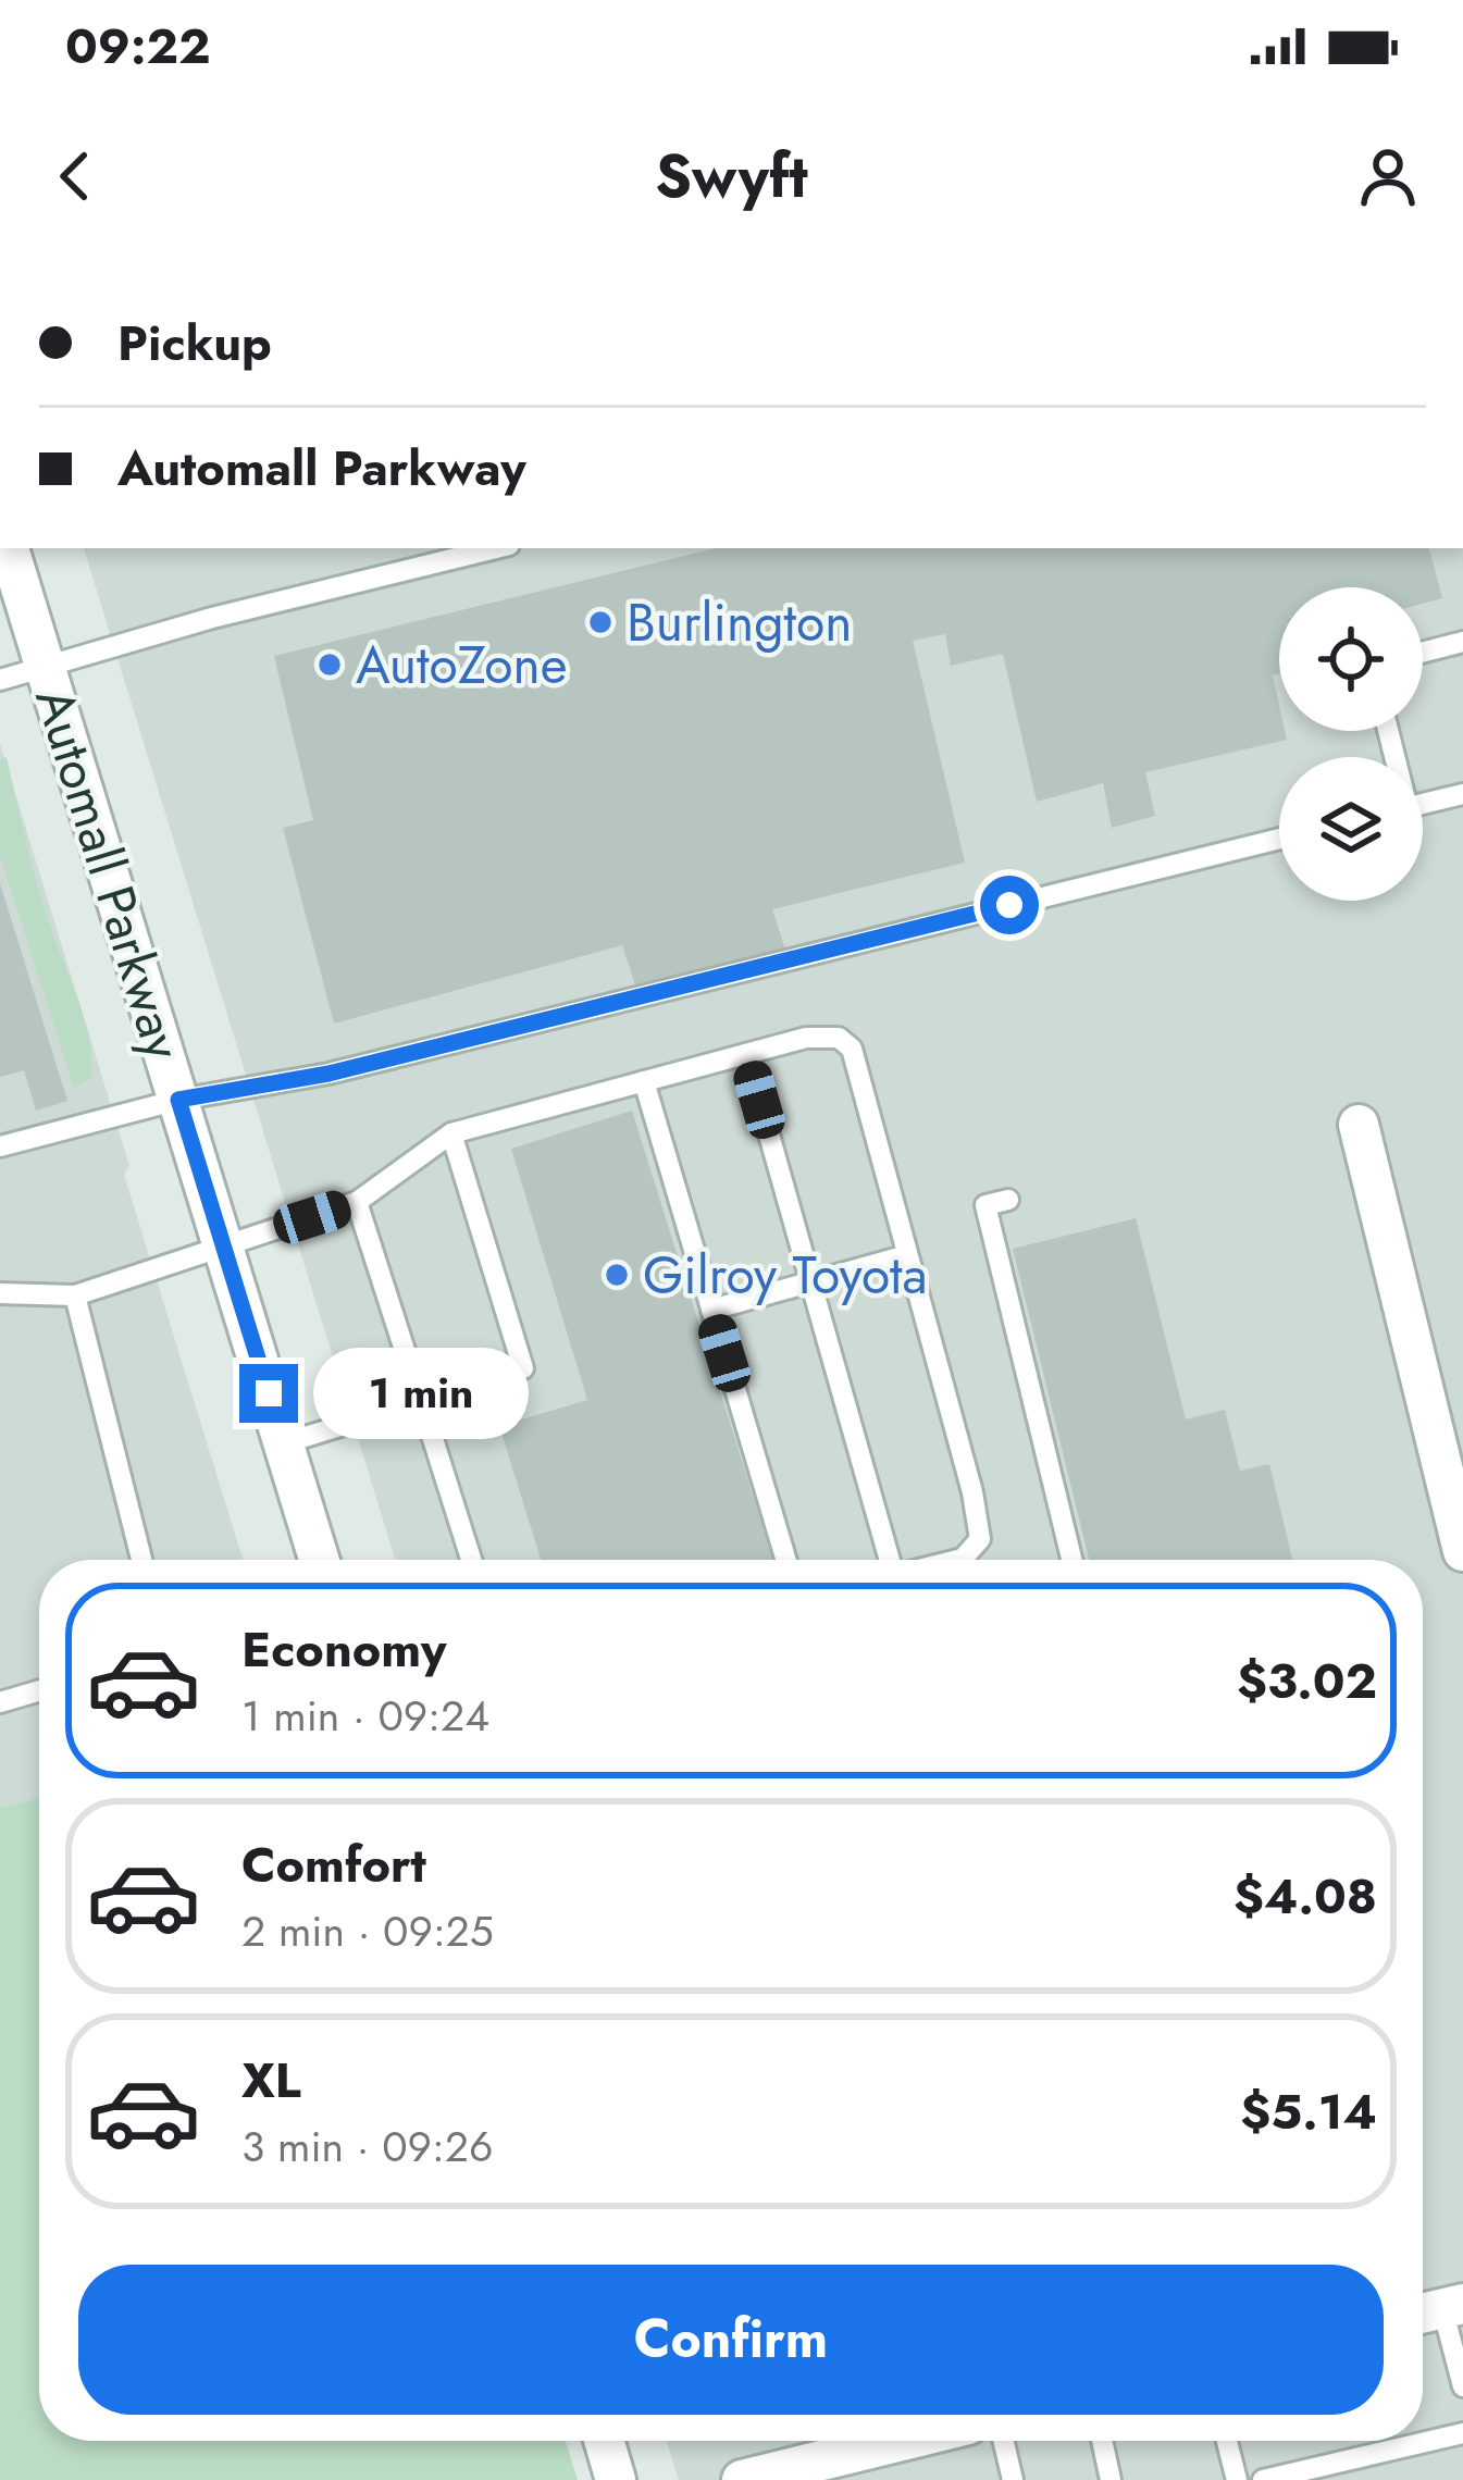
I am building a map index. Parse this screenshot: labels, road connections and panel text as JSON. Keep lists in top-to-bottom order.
{
  "streets": {
    "street": ["Automall Parkway"]
  },
  "places": ["Burlington", "AutoZone", "Gilroy Toyota"],
  "page": {
    "status": "09:22",
    "header": "Swyft",
    "banner": ["Pickup", "Automall Parkway"],
    "bubble": "1 min",
    "list": [
      {
        "name": "Economy",
        "note": "1 min · 09:24",
        "value": "$3.02"
      },
      {
        "name": "Comfort",
        "note": "2 min · 09:25",
        "value": "$4.08"
      },
      {
        "name": "XL",
        "note": "3 min · 09:26",
        "value": "$5.14"
      }
    ],
    "buttons": "Confirm"
  }
}
